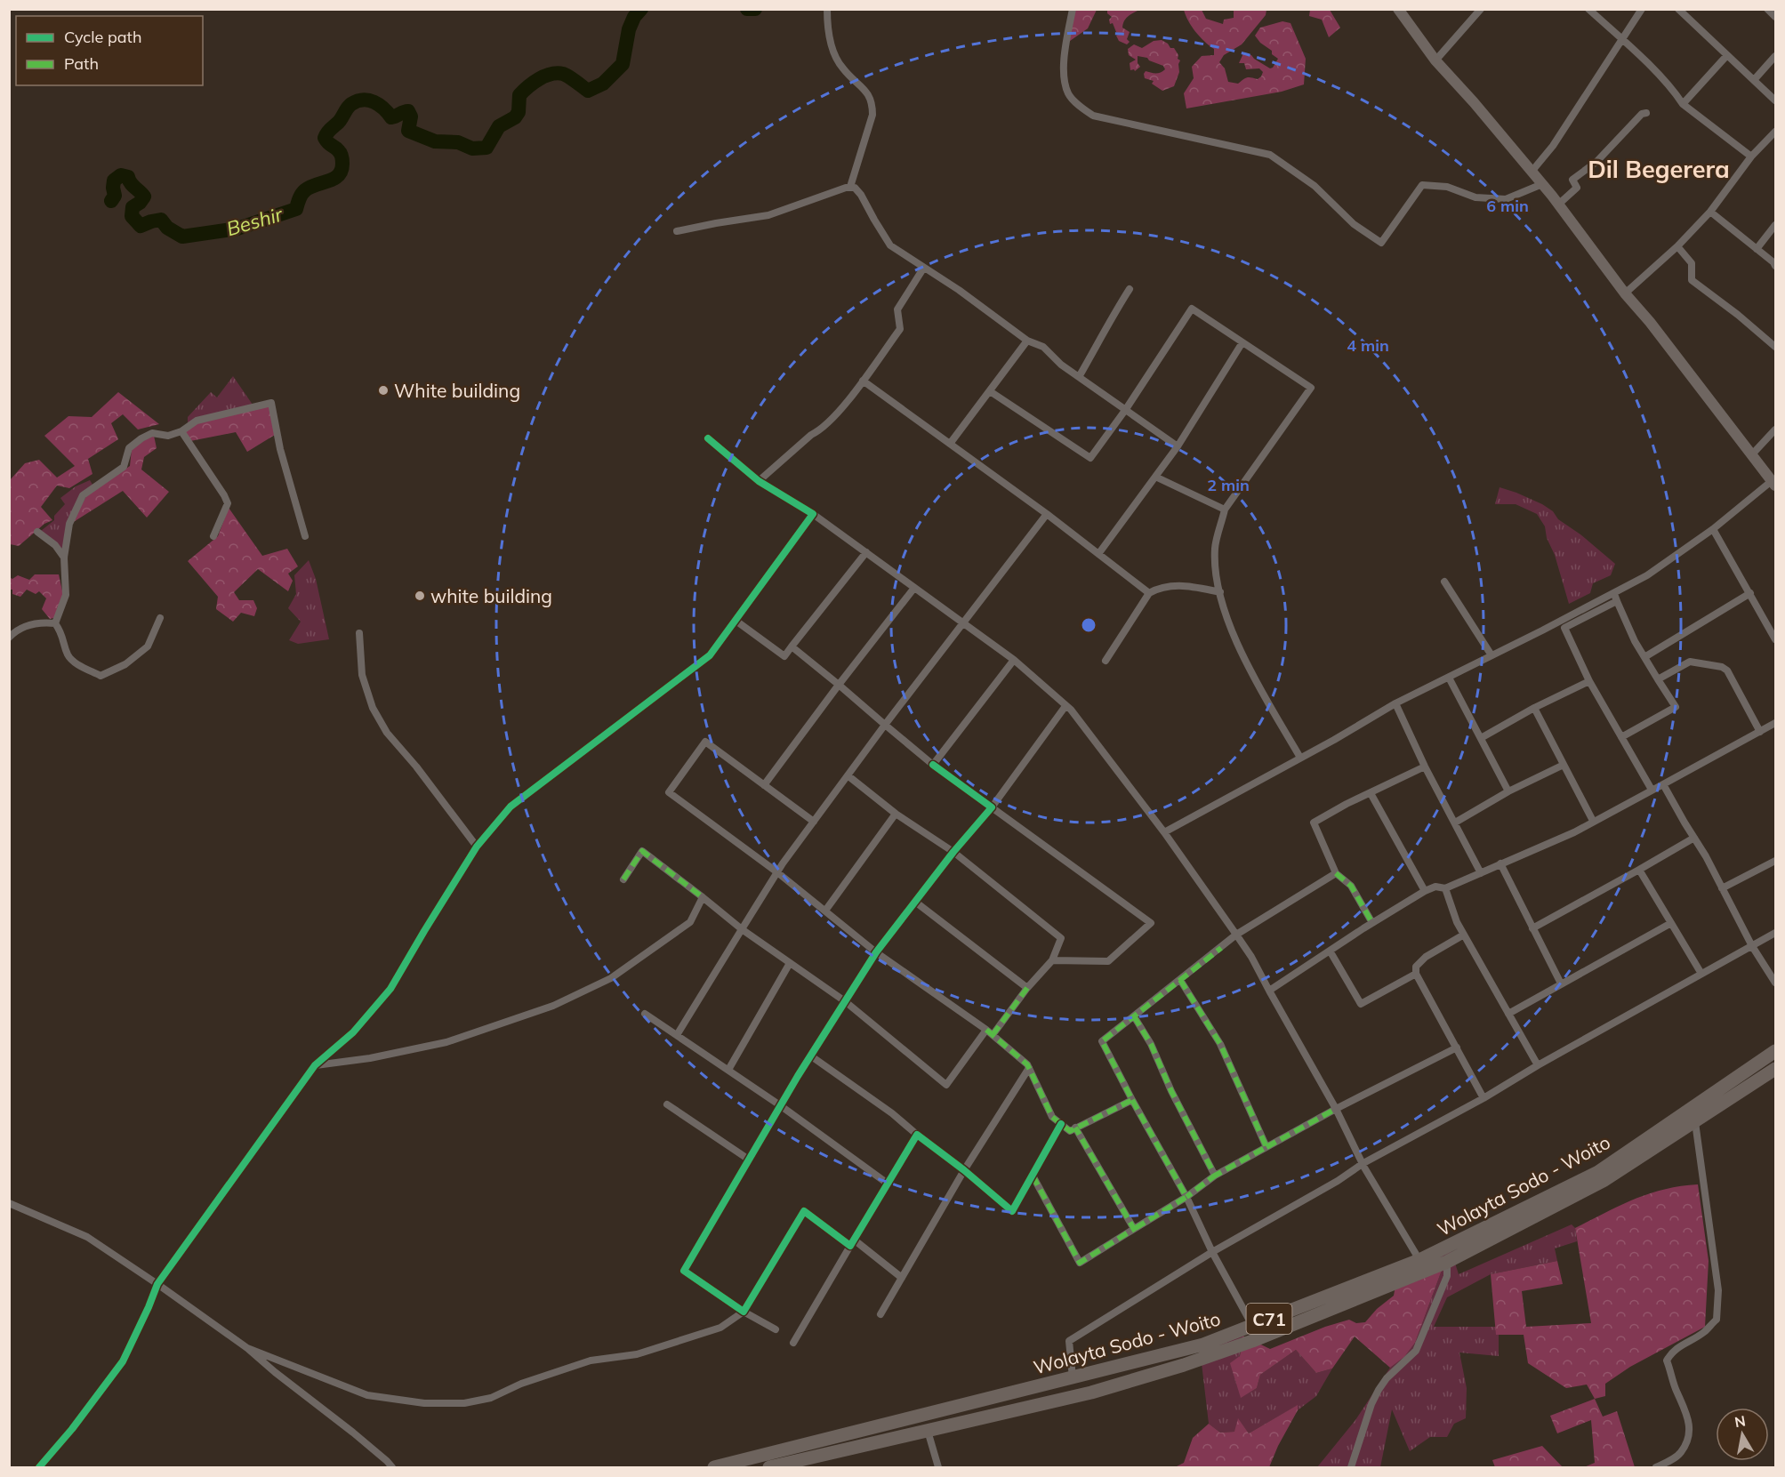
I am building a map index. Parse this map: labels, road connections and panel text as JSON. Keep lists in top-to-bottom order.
{
  "streets": {
    "highway": ["Wolayta Sodo - Woito", "C71"]
  },
  "districts": ["Dil Begerera"],
  "water": ["Beshir"],
  "places": ["White building", "white building"],
  "legend": ["Cycle path", "Path"],
  "north": "top",
  "rings": ["6 min", "4 min", "2 min"]
}
